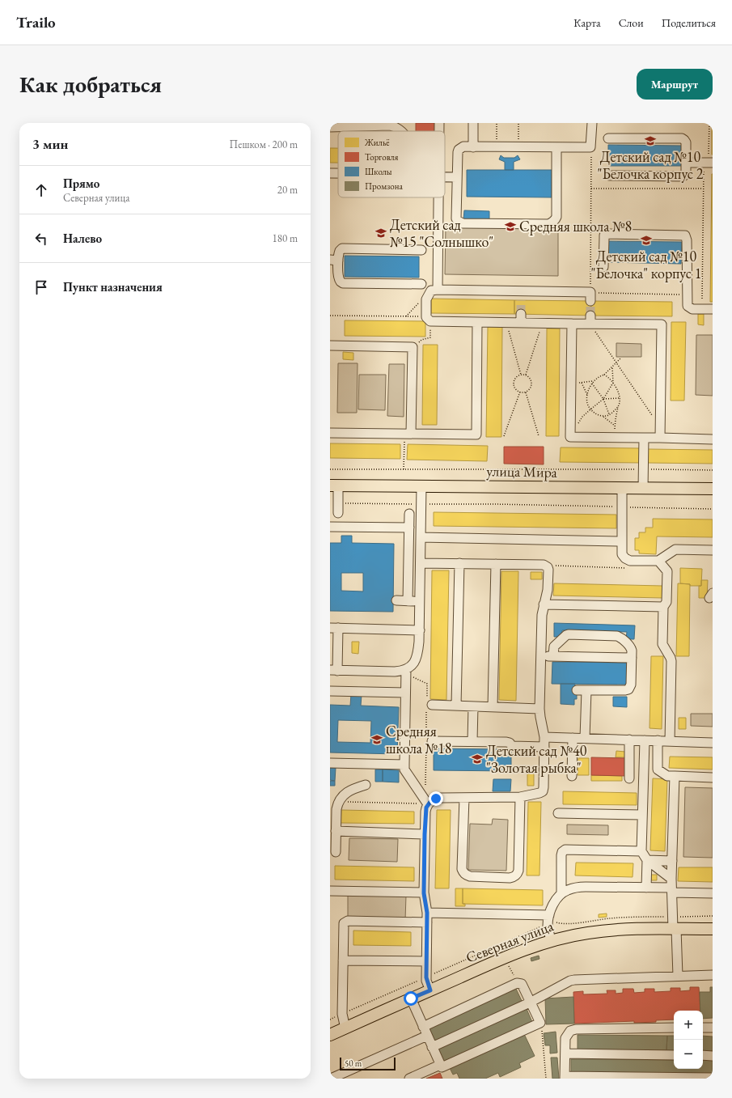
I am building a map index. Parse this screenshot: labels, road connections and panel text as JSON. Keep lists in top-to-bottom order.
{
  "streets": {
    "main road": ["улица Мира", "Северная улица"]
  },
  "places": {
    "school or university": [
      "Детский сад №10 \"Белочка корпус 2",
      "Средняя школа №8",
      "Детский сад №15 \"Солнышко\"",
      "Детский сад №10 \"Белочка\" корпус 1",
      "Средняя школа №18",
      "Детский сад №40 \"Золотая рыбка\""
    ]
  },
  "legend": [
    "Жильё",
    "Торговля",
    "Школы",
    "Промзона"
  ],
  "scale_bar": "50 m",
  "page": {
    "header": "Trailo",
    "nav": ["Карта", "Слои", "Поделиться"],
    "buttons": "Маршрут",
    "title": "Как добраться",
    "heading": ["3 мин", "Пешком · 200 m"],
    "list": [
      ["Прямо", "Северная улица", "20 m"],
      ["Налево", "180 m"],
      "Пункт назначения"
    ],
    "map_buttons": ["+", "−"],
    "scale": "50 m"
  }
}
